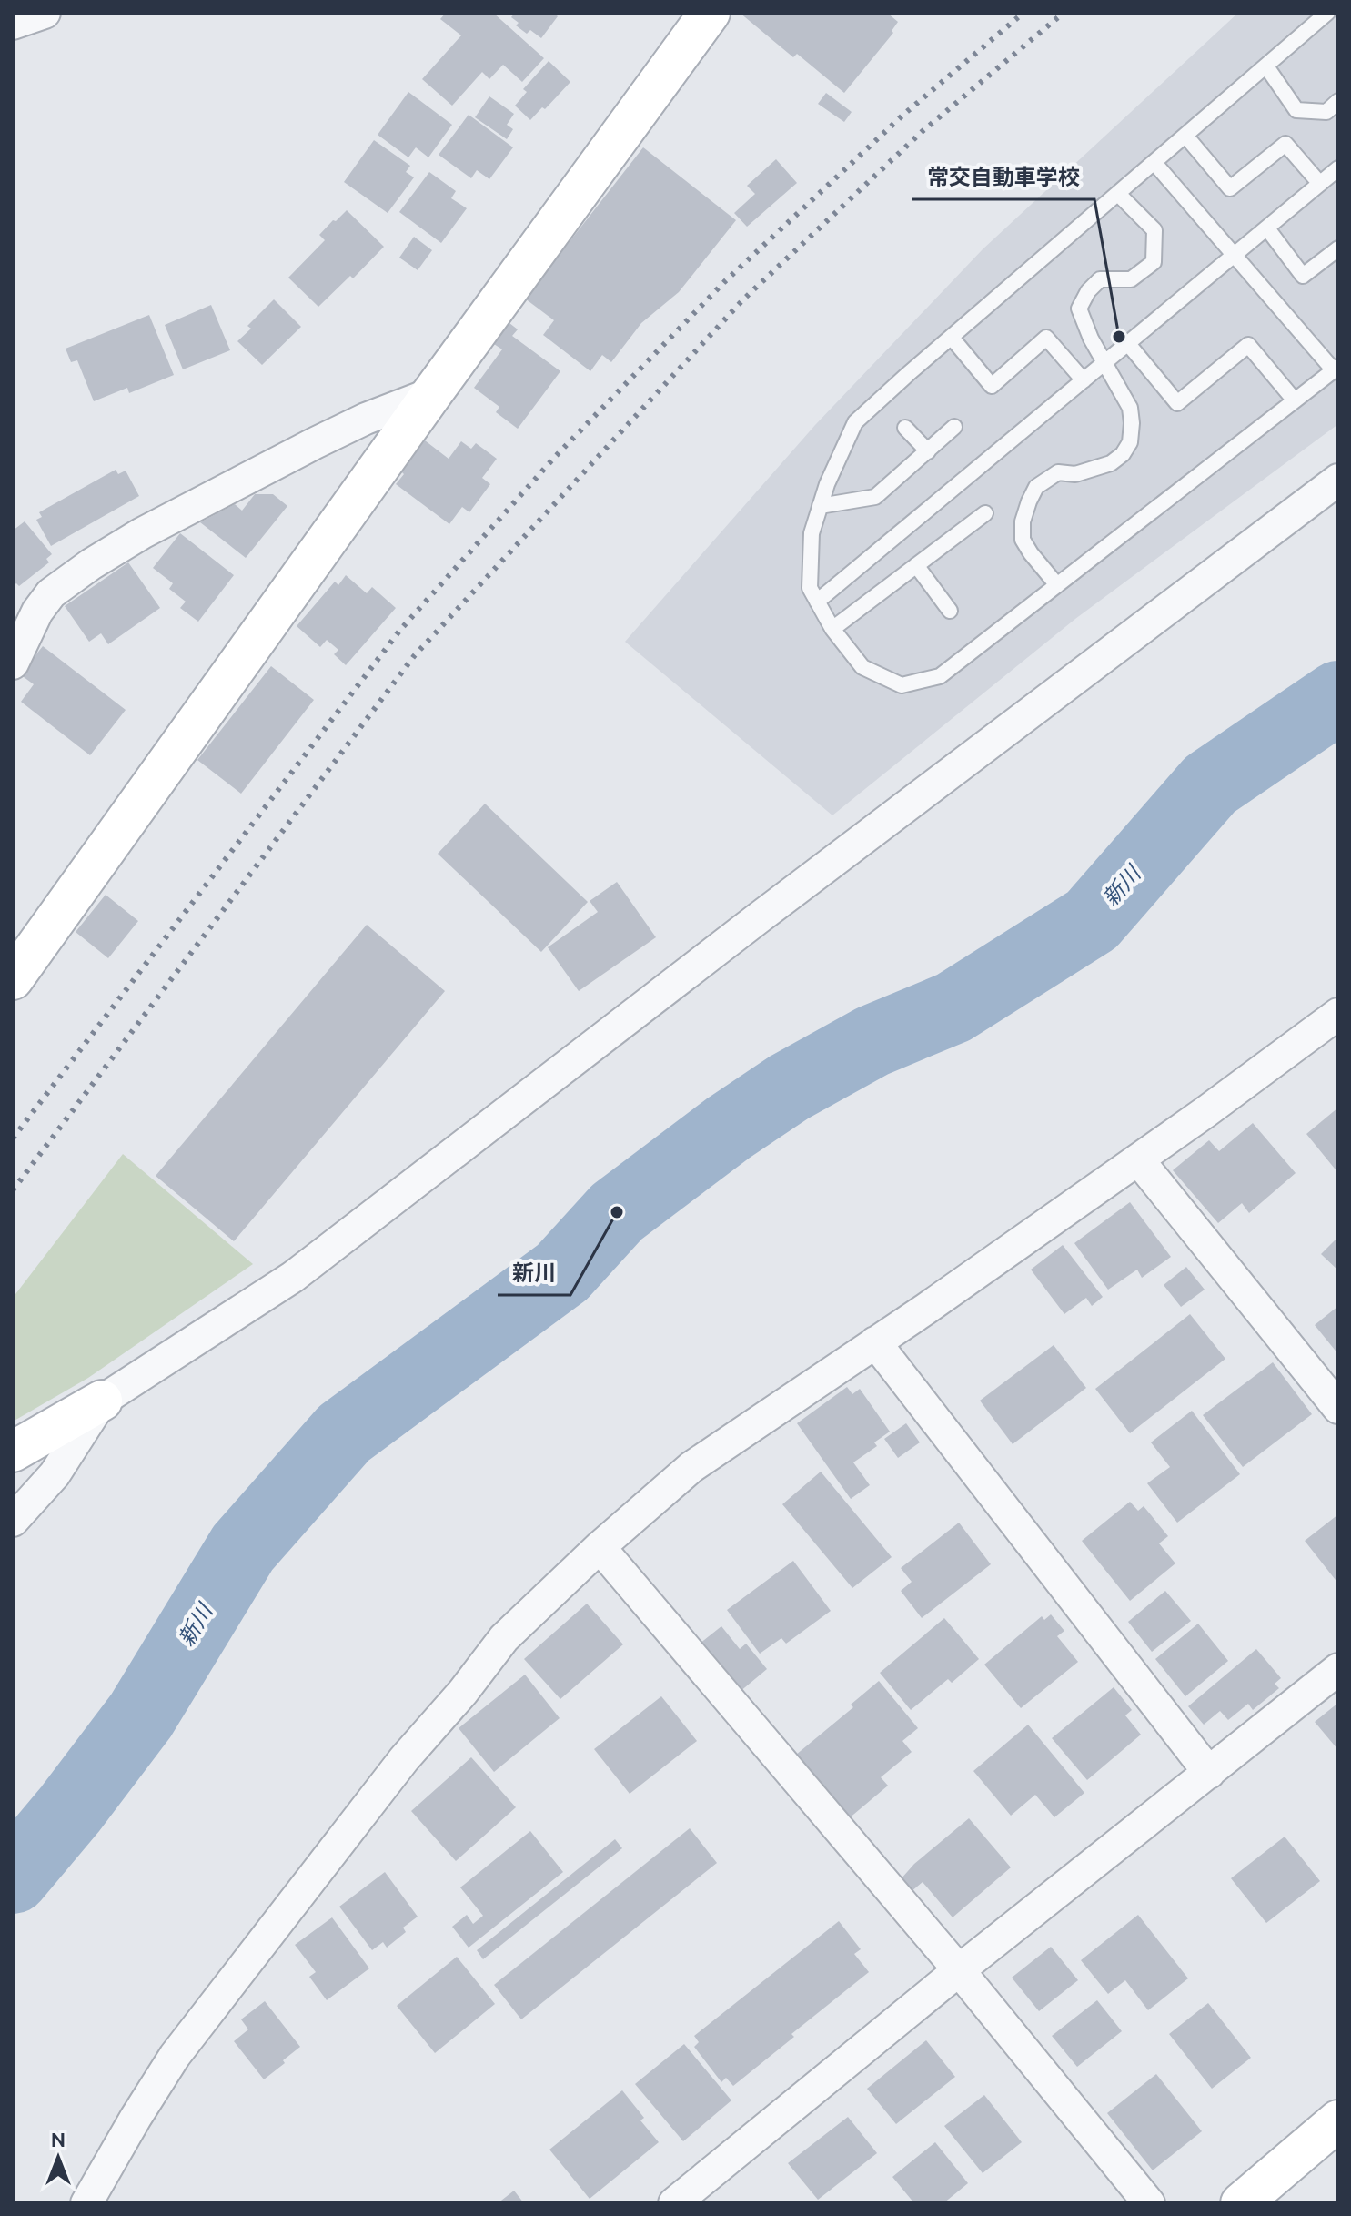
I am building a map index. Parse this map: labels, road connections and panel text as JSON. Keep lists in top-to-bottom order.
{
  "water": ["新川"],
  "places": ["常交自動車学校", "新川"],
  "north": "top"
}
